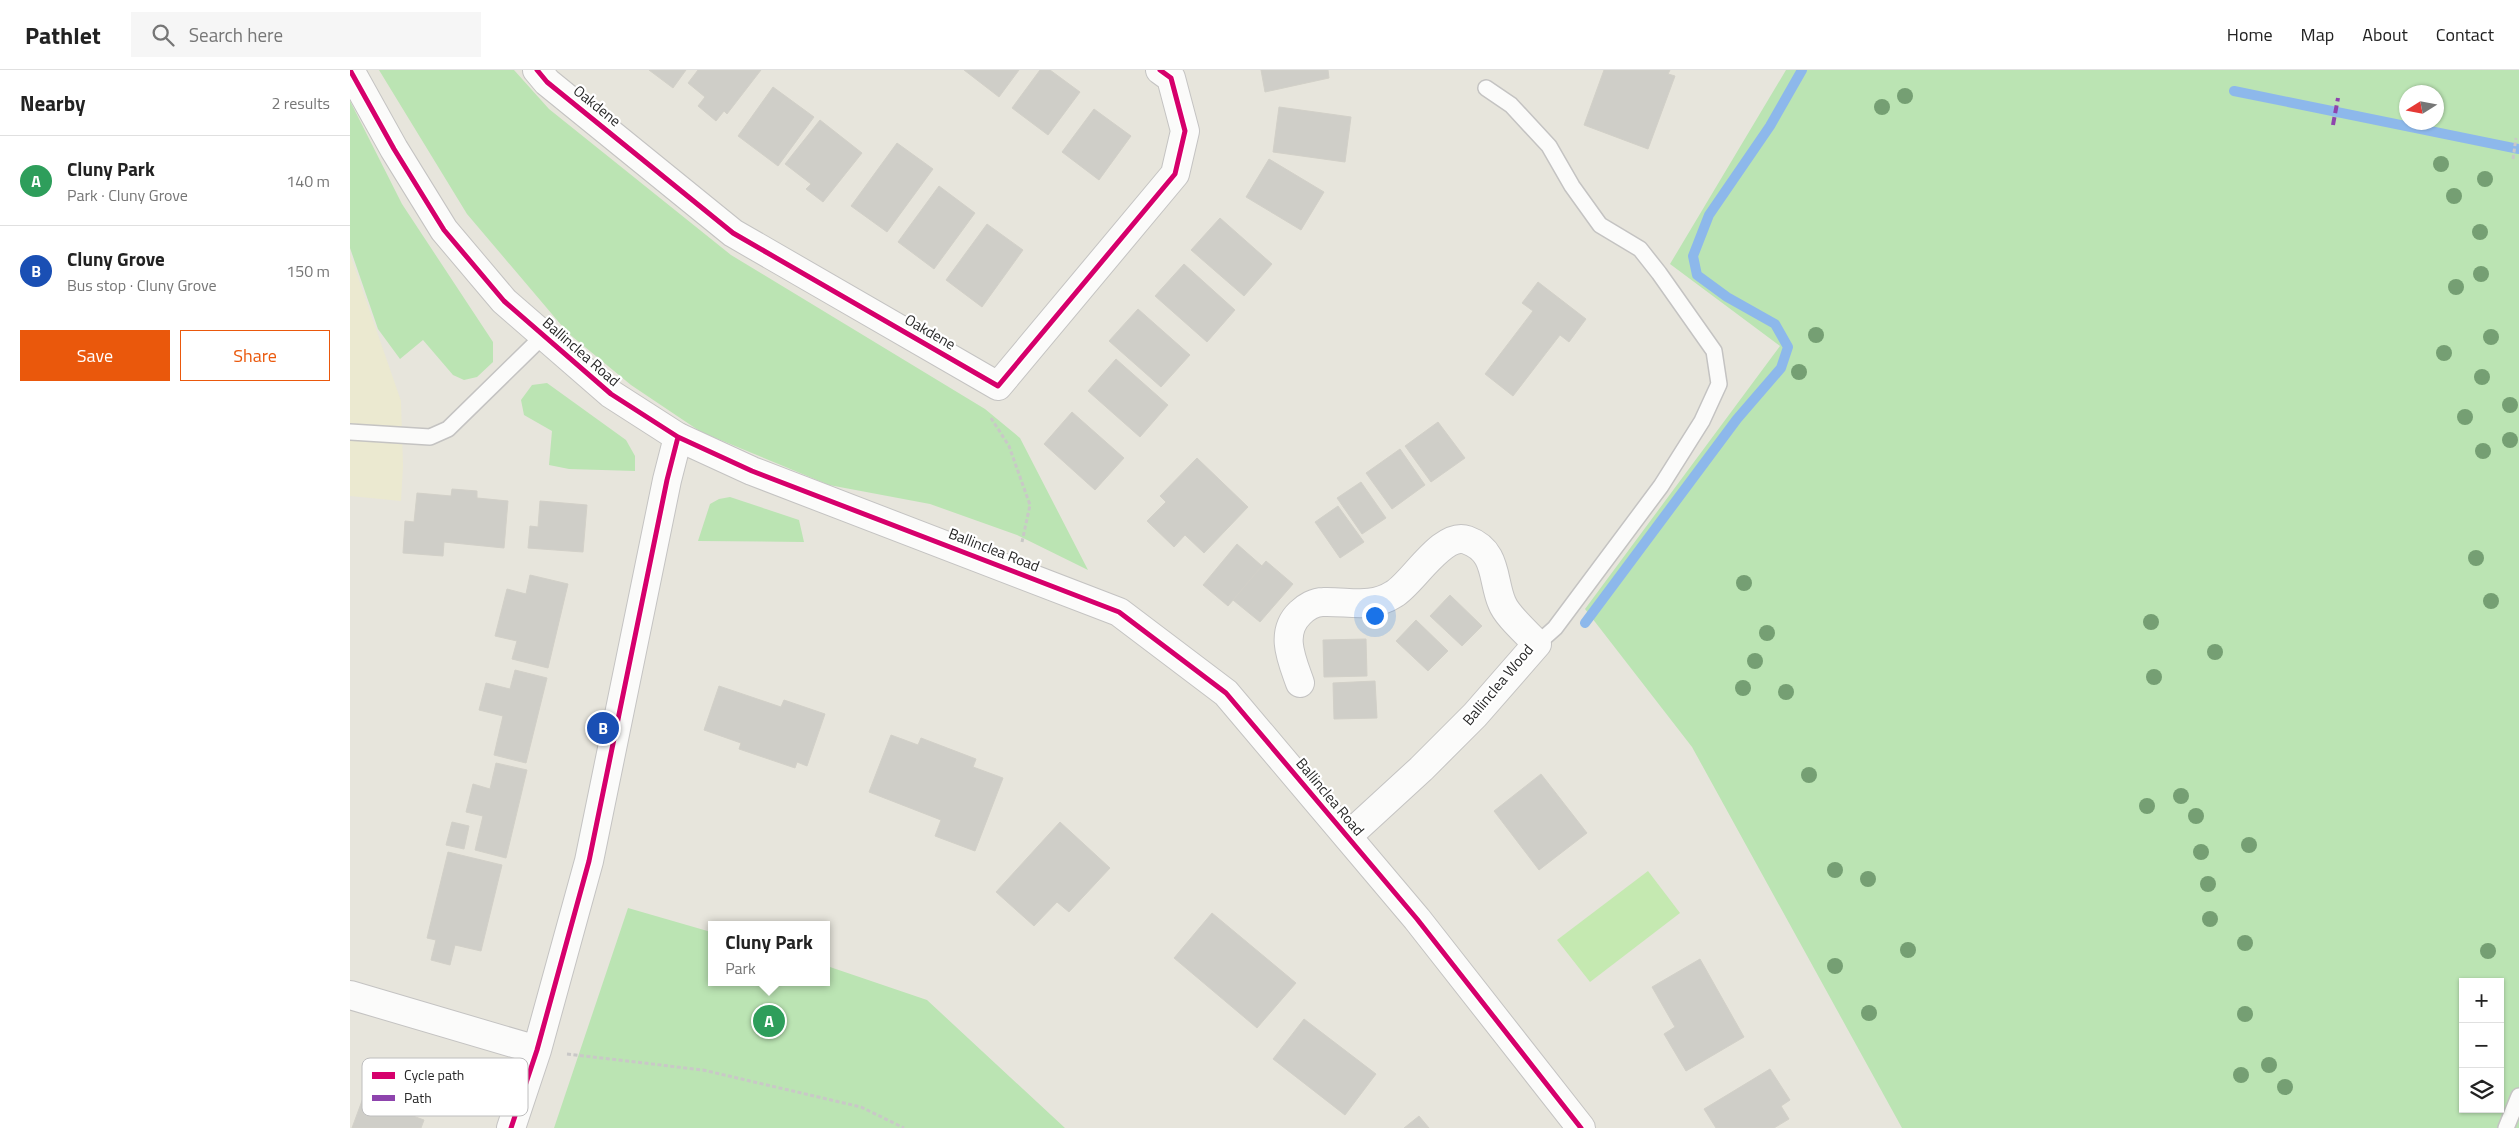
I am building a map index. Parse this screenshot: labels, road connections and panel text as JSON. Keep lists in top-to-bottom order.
{
  "streets": {
    "street": ["Oakdene", "Ballinclea Road", "Ballinclea Wood"]
  },
  "crossings": [
    ["Ballinclea Road", "Ballinclea Wood"]
  ],
  "legend": ["Cycle path", "Path"],
  "north": "left",
  "page": {
    "header": "Pathlet",
    "search": "Search here",
    "nav": [
      "Home",
      "Map",
      "About",
      "Contact"
    ],
    "heading": ["Nearby", "2 results"],
    "list": [
      {
        "mark": "A",
        "name": "Cluny Park",
        "note": "Park · Cluny Grove",
        "value": "140 m"
      },
      {
        "mark": "B",
        "name": "Cluny Grove",
        "note": "Bus stop · Cluny Grove",
        "value": "150 m"
      }
    ],
    "buttons": ["Save", "Share"],
    "pins": ["B", "A"],
    "popup": ["Cluny Park", "Park"],
    "map_buttons": ["+", "−"]
  }
}
